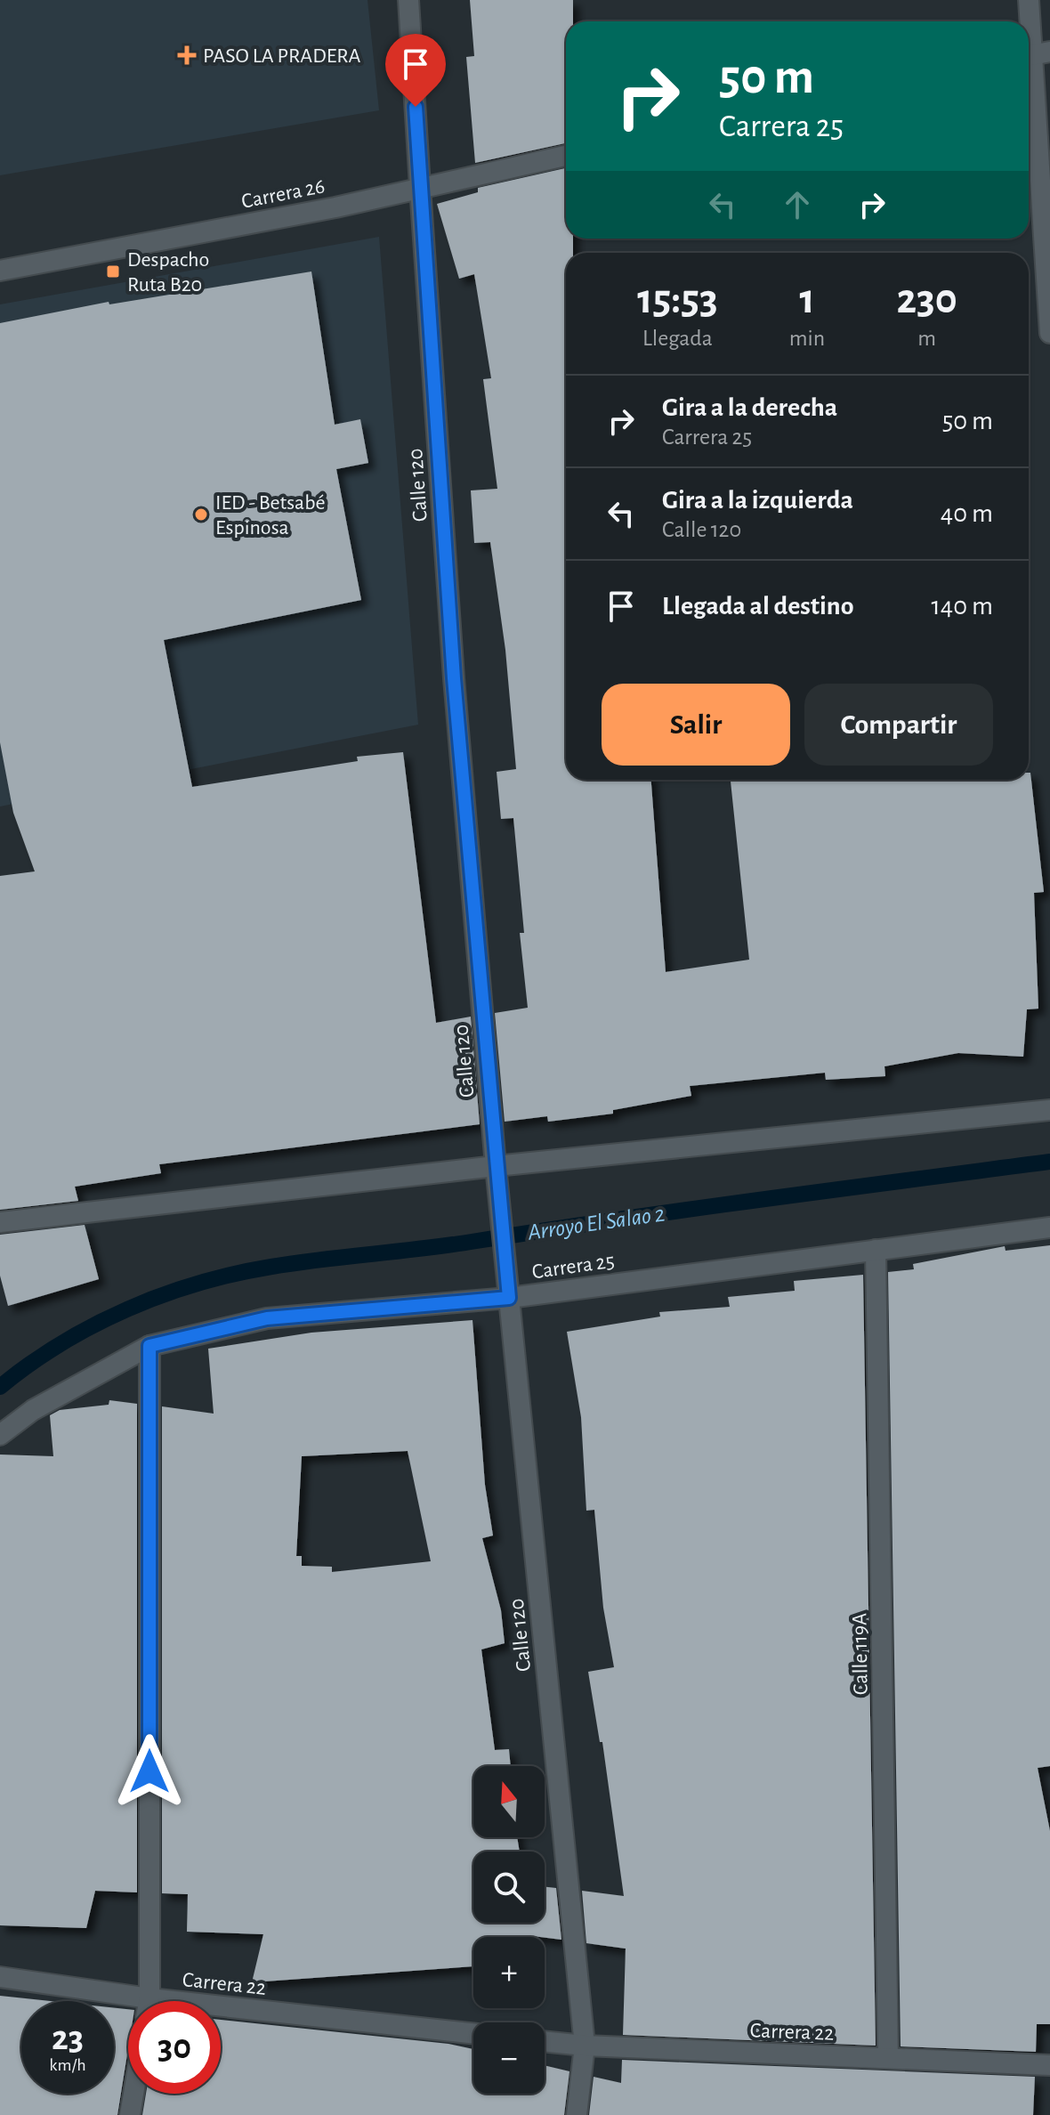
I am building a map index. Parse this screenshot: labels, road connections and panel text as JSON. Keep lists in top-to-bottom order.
{
  "streets": {
    "street": [
      "Carrera 26",
      "Calle 120",
      "Carrera 25",
      "Calle 119A",
      "Carrera 22"
    ]
  },
  "crossings": [
    ["Carrera 26", "Calle 120"],
    ["Calle 120", "Carrera 25"],
    ["Calle 120", "Carrera 22"],
    ["Carrera 25", "Calle 119A"],
    ["Calle 119A", "Carrera 22"]
  ],
  "water": ["Arroyo El Salao 2"],
  "places": {
    "health": ["PASO LA PRADERA"],
    "transit": ["Despacho Ruta B20"],
    "other": ["IED - Betsabé Espinosa"]
  },
  "north": "top",
  "page": {
    "turn": ["50 m", "Carrera 25"],
    "eta": [
      "15:53",
      "Llegada",
      "1",
      "min",
      "230",
      "m"
    ],
    "list": [
      {
        "name": "Gira a la derecha",
        "note": "Carrera 25",
        "value": "50 m"
      },
      {
        "name": "Gira a la izquierda",
        "note": "Calle 120",
        "value": "40 m"
      },
      {
        "name": "Llegada al destino",
        "value": "140 m"
      }
    ],
    "buttons": ["Salir", "Compartir"],
    "map_buttons": ["+", "−"],
    "speed": "23 km/h",
    "limit": "30"
  }
}
